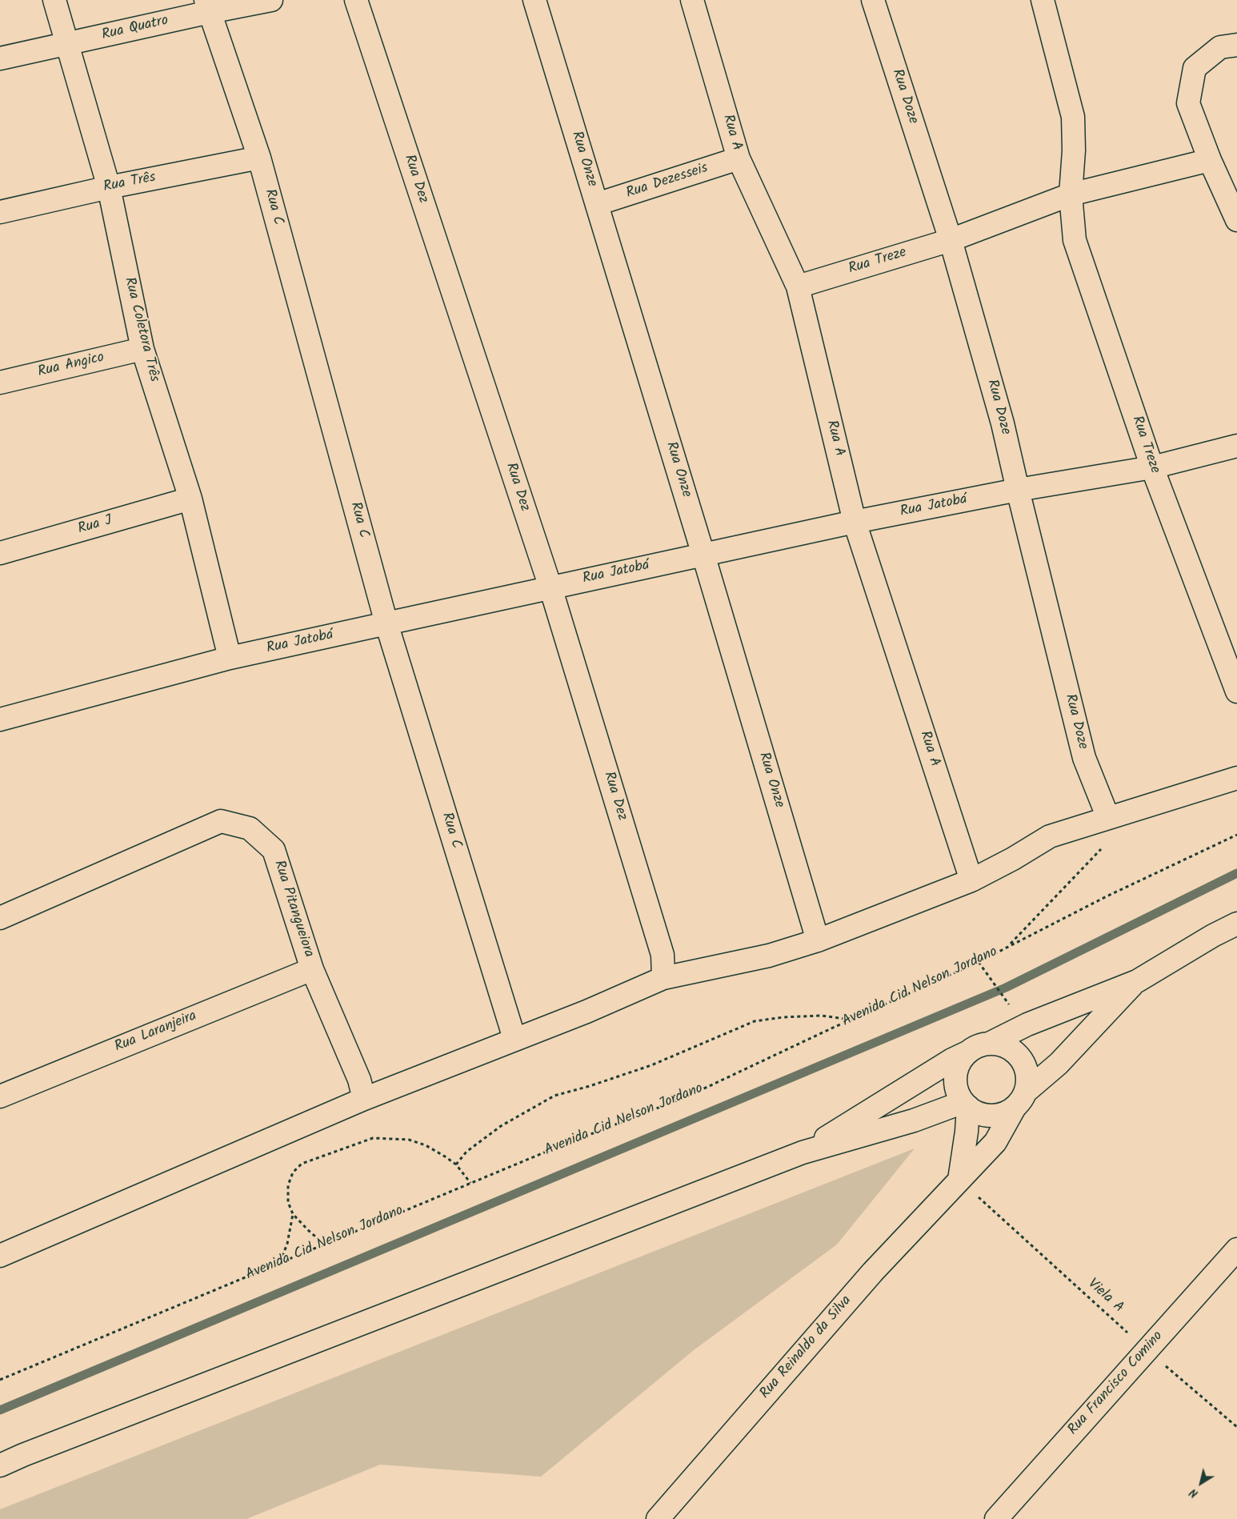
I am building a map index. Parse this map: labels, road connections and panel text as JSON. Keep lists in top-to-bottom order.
{
  "streets": {
    "street": [
      "Rua Quatro",
      "Rua Doze",
      "Rua A",
      "Rua Onze",
      "Rua Dez",
      "Rua Dezesseis",
      "Rua Três",
      "Rua C",
      "Rua Treze",
      "Rua Coletora Três",
      "Rua Angico",
      "Rua Jatobá",
      "Rua J",
      "Rua Pitangueiora",
      "Rua Laranjeira",
      "Rua Reinaldo da Silva",
      "Rua Francisco Comino"
    ],
    "path": ["Avenida Cid Nelson Jordano", "Viela A"]
  },
  "crossings": [
    ["Rua Quatro", "Rua C"],
    ["Rua Quatro", "Rua Coletora Três"],
    ["Rua Doze", "Rua Treze"],
    ["Rua Doze", "Rua Jatobá"],
    ["Rua A", "Rua Dezesseis"],
    ["Rua A", "Rua Treze"],
    ["Rua A", "Rua Jatobá"],
    ["Rua Onze", "Rua Dezesseis"],
    ["Rua Onze", "Rua Jatobá"],
    ["Rua Dez", "Rua Jatobá"],
    ["Rua Três", "Rua C"],
    ["Rua Três", "Rua Coletora Três"],
    ["Rua C", "Rua Jatobá"],
    ["Rua Treze", "Rua Jatobá"],
    ["Rua Coletora Três", "Rua Angico"],
    ["Rua Coletora Três", "Rua Jatobá"],
    ["Rua Coletora Três", "Rua J"],
    ["Rua Pitangueiora", "Rua Laranjeira"],
    ["Viela A", "Rua Reinaldo da Silva"],
    ["Viela A", "Rua Francisco Comino"]
  ],
  "north": "bottom left"
}
